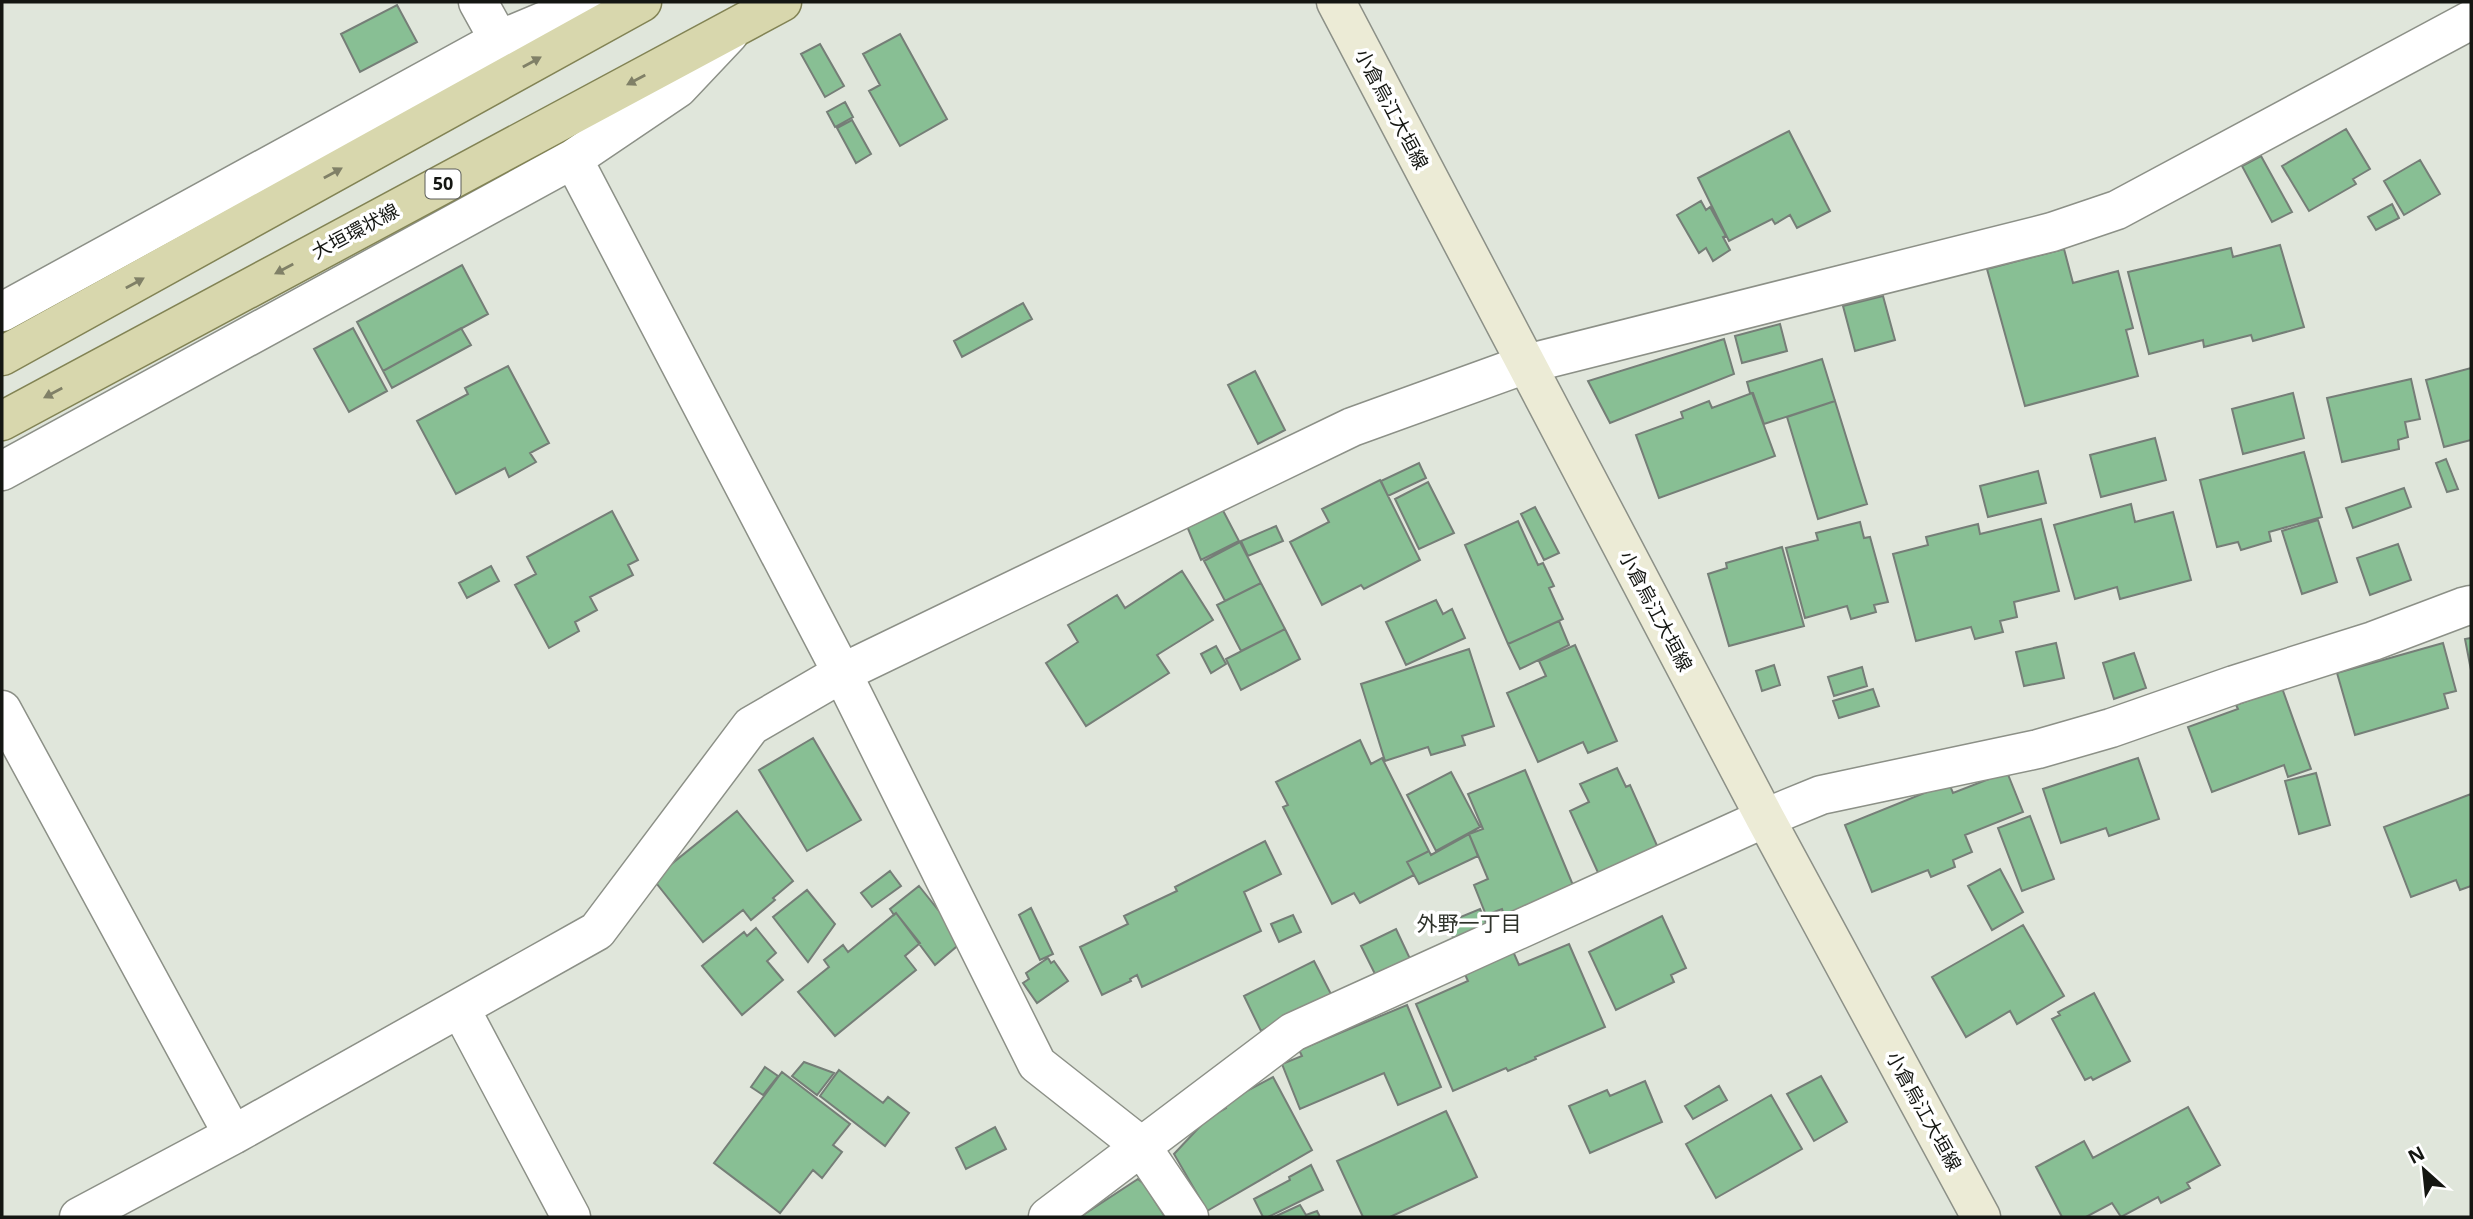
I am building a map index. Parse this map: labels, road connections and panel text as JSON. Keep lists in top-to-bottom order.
{
  "streets": {
    "main road": ["小倉烏江大垣線", "50", "大垣環状線"]
  },
  "districts": ["外野一丁目"],
  "north": "top left"
}
